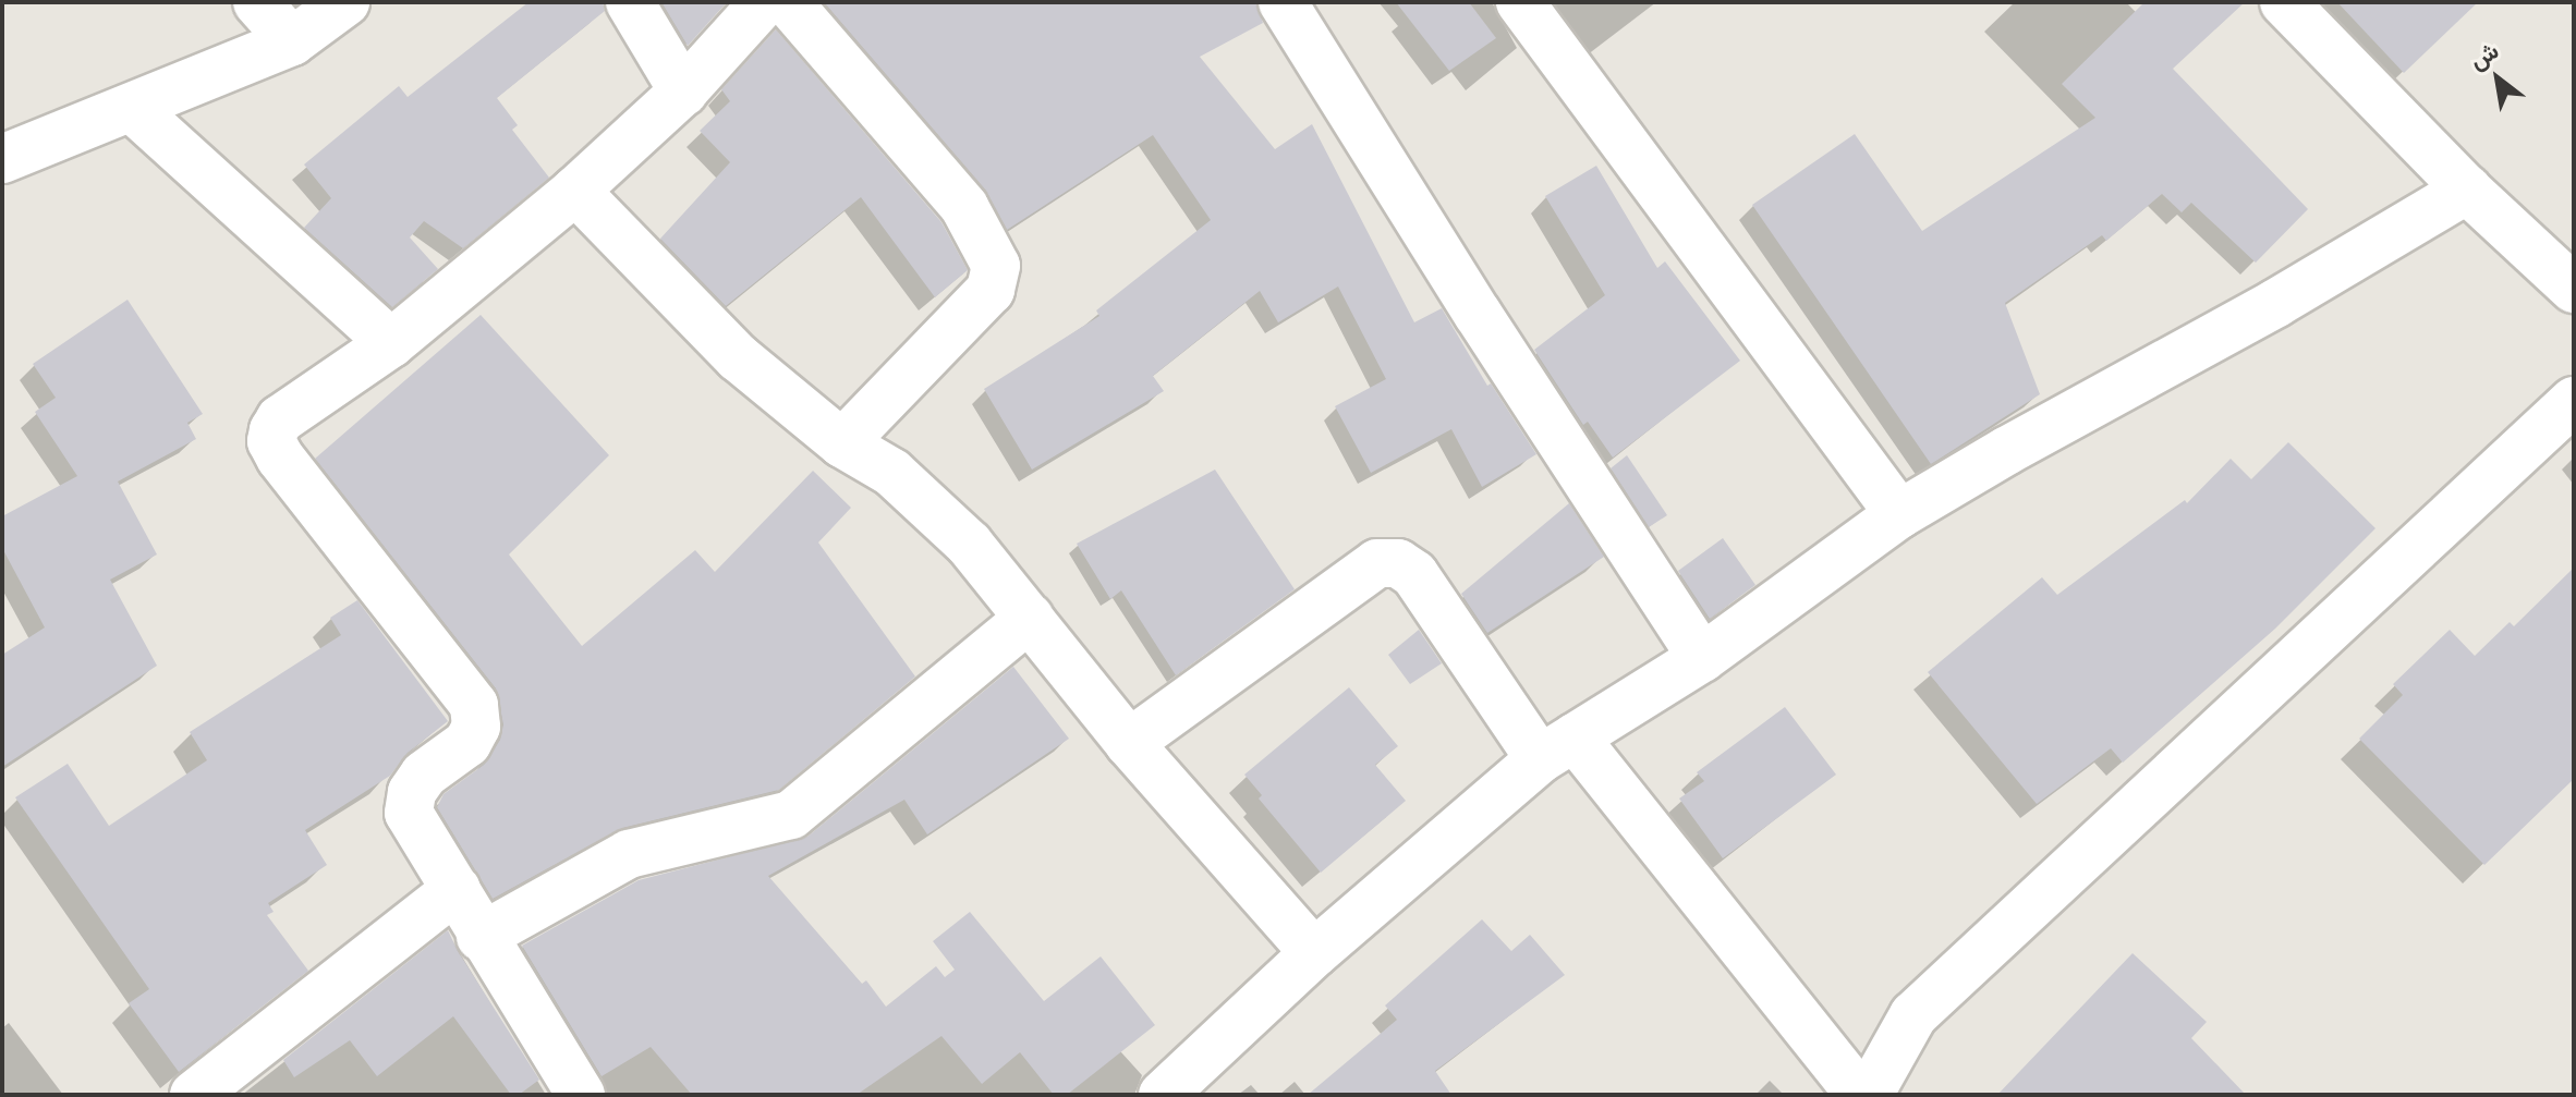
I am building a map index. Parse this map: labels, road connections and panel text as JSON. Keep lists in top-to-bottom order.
{
  "north": "top left"
}
